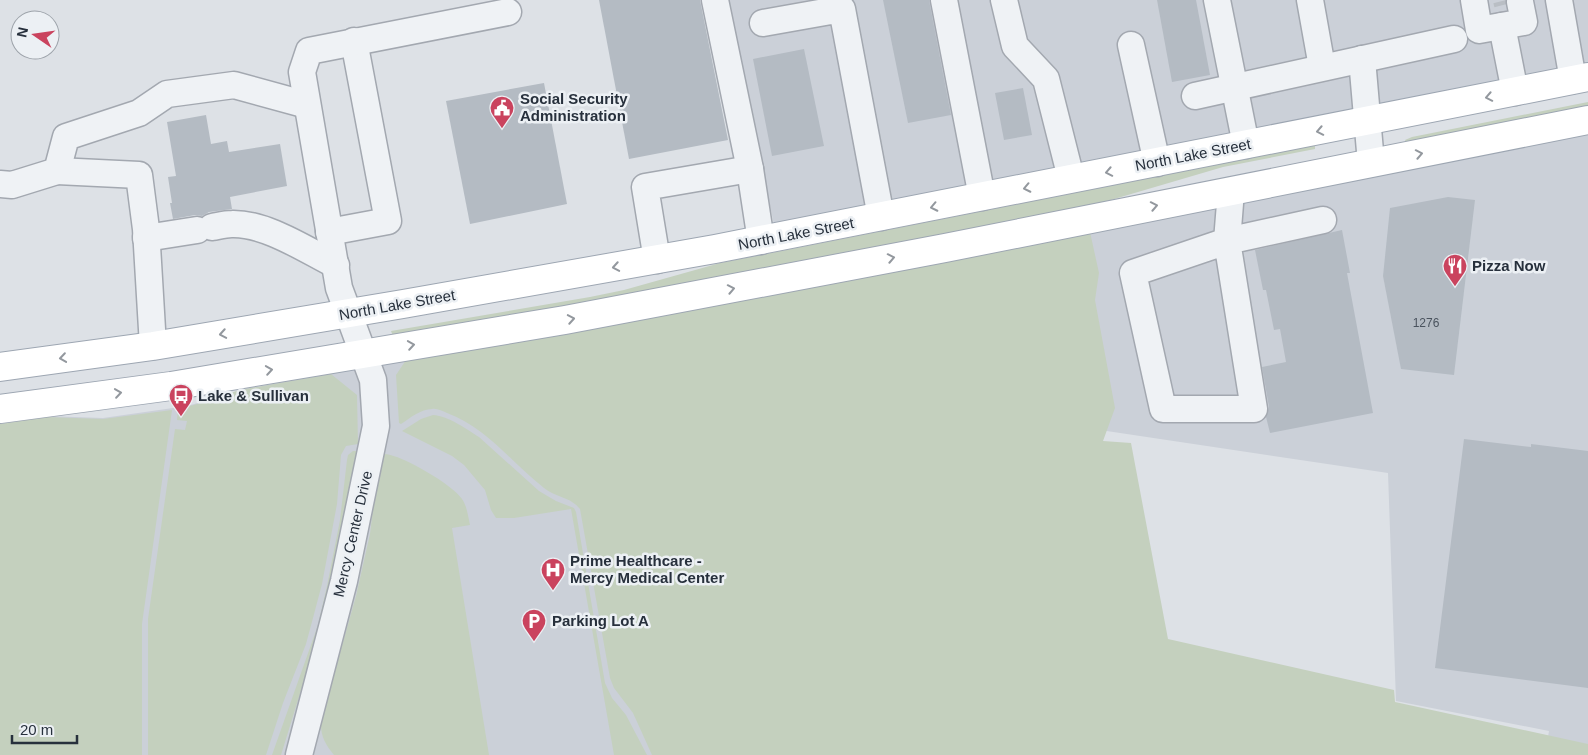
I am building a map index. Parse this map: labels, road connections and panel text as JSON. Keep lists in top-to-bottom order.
{
  "streets": {
    "main road": ["North Lake Street"],
    "street": ["Mercy Center Drive"]
  },
  "crossings": [
    ["North Lake Street", "Mercy Center Drive"]
  ],
  "places": {
    "public building": ["Social Security Administration"],
    "restaurant": ["Pizza Now"],
    "bus stop": ["Lake & Sullivan"],
    "hospital": ["Prime Healthcare - Mercy Medical Center"],
    "parking": ["Parking Lot A"]
  },
  "house_numbers": ["1276"],
  "scale_bar": "20 m",
  "north": "left"
}
